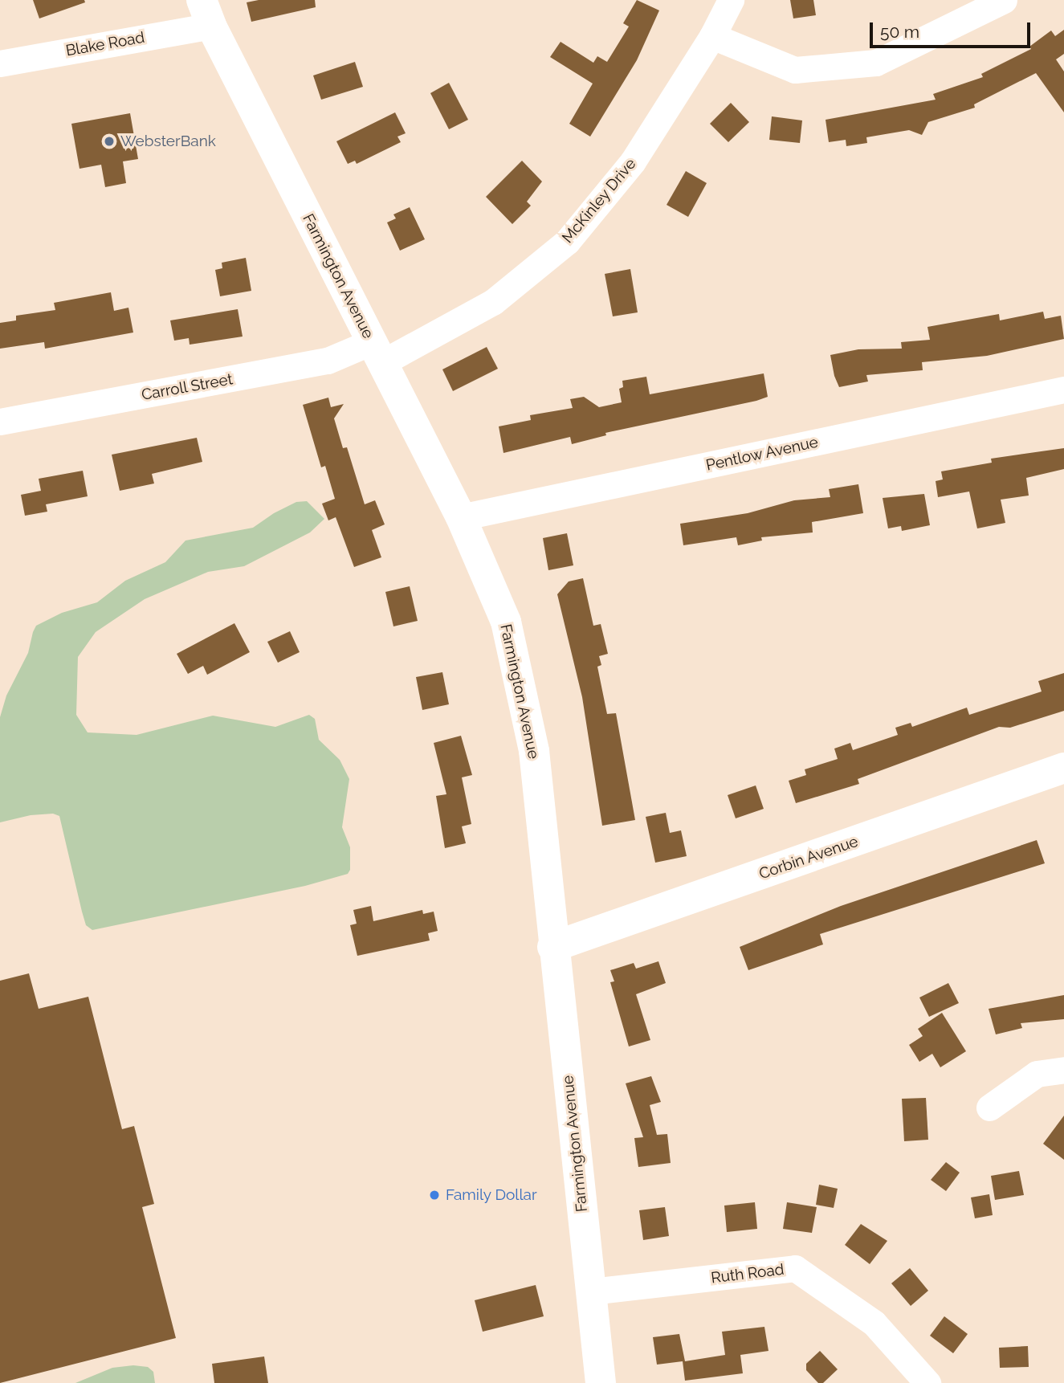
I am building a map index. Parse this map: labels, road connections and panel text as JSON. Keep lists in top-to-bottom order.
{
  "streets": {
    "main road": ["Farmington Avenue", "Corbin Avenue"],
    "street": [
      "Blake Road",
      "McKinley Drive",
      "Carroll Street",
      "Pentlow Avenue",
      "Ruth Road"
    ]
  },
  "crossings": [
    ["Blake Road", "Farmington Avenue"],
    ["McKinley Drive", "Farmington Avenue"],
    ["McKinley Drive", "Carroll Street"],
    ["Farmington Avenue", "Carroll Street"],
    ["Farmington Avenue", "Pentlow Avenue"],
    ["Farmington Avenue", "Corbin Avenue"],
    ["Farmington Avenue", "Ruth Road"]
  ],
  "places": ["WebsterBank", "Family Dollar"],
  "scale_bar": "50 m"
}
